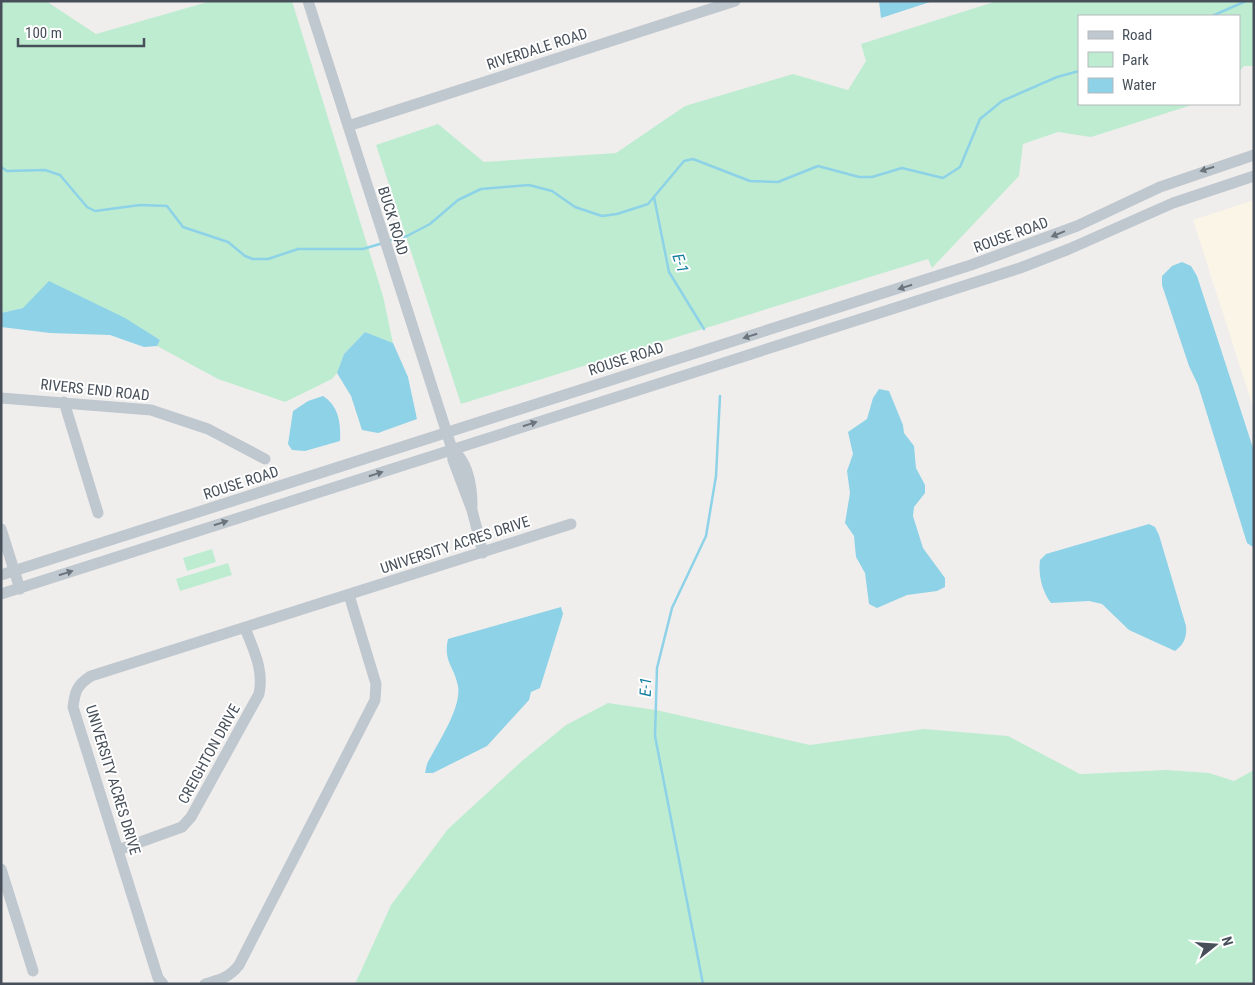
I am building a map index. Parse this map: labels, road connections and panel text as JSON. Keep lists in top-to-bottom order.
{
  "streets": {
    "street": [
      "RIVERDALE ROAD",
      "BUCK ROAD",
      "ROUSE ROAD",
      "RIVERS END ROAD",
      "UNIVERSITY ACRES DRIVE",
      "CREIGHTON DRIVE"
    ]
  },
  "crossings": [
    ["RIVERDALE ROAD", "BUCK ROAD"],
    ["BUCK ROAD", "ROUSE ROAD"],
    ["BUCK ROAD", "UNIVERSITY ACRES DRIVE"],
    ["UNIVERSITY ACRES DRIVE", "CREIGHTON DRIVE"]
  ],
  "water": ["E-1"],
  "legend": ["Road", "Park", "Water"],
  "scale_bar": "100 m",
  "north": "right"
}
